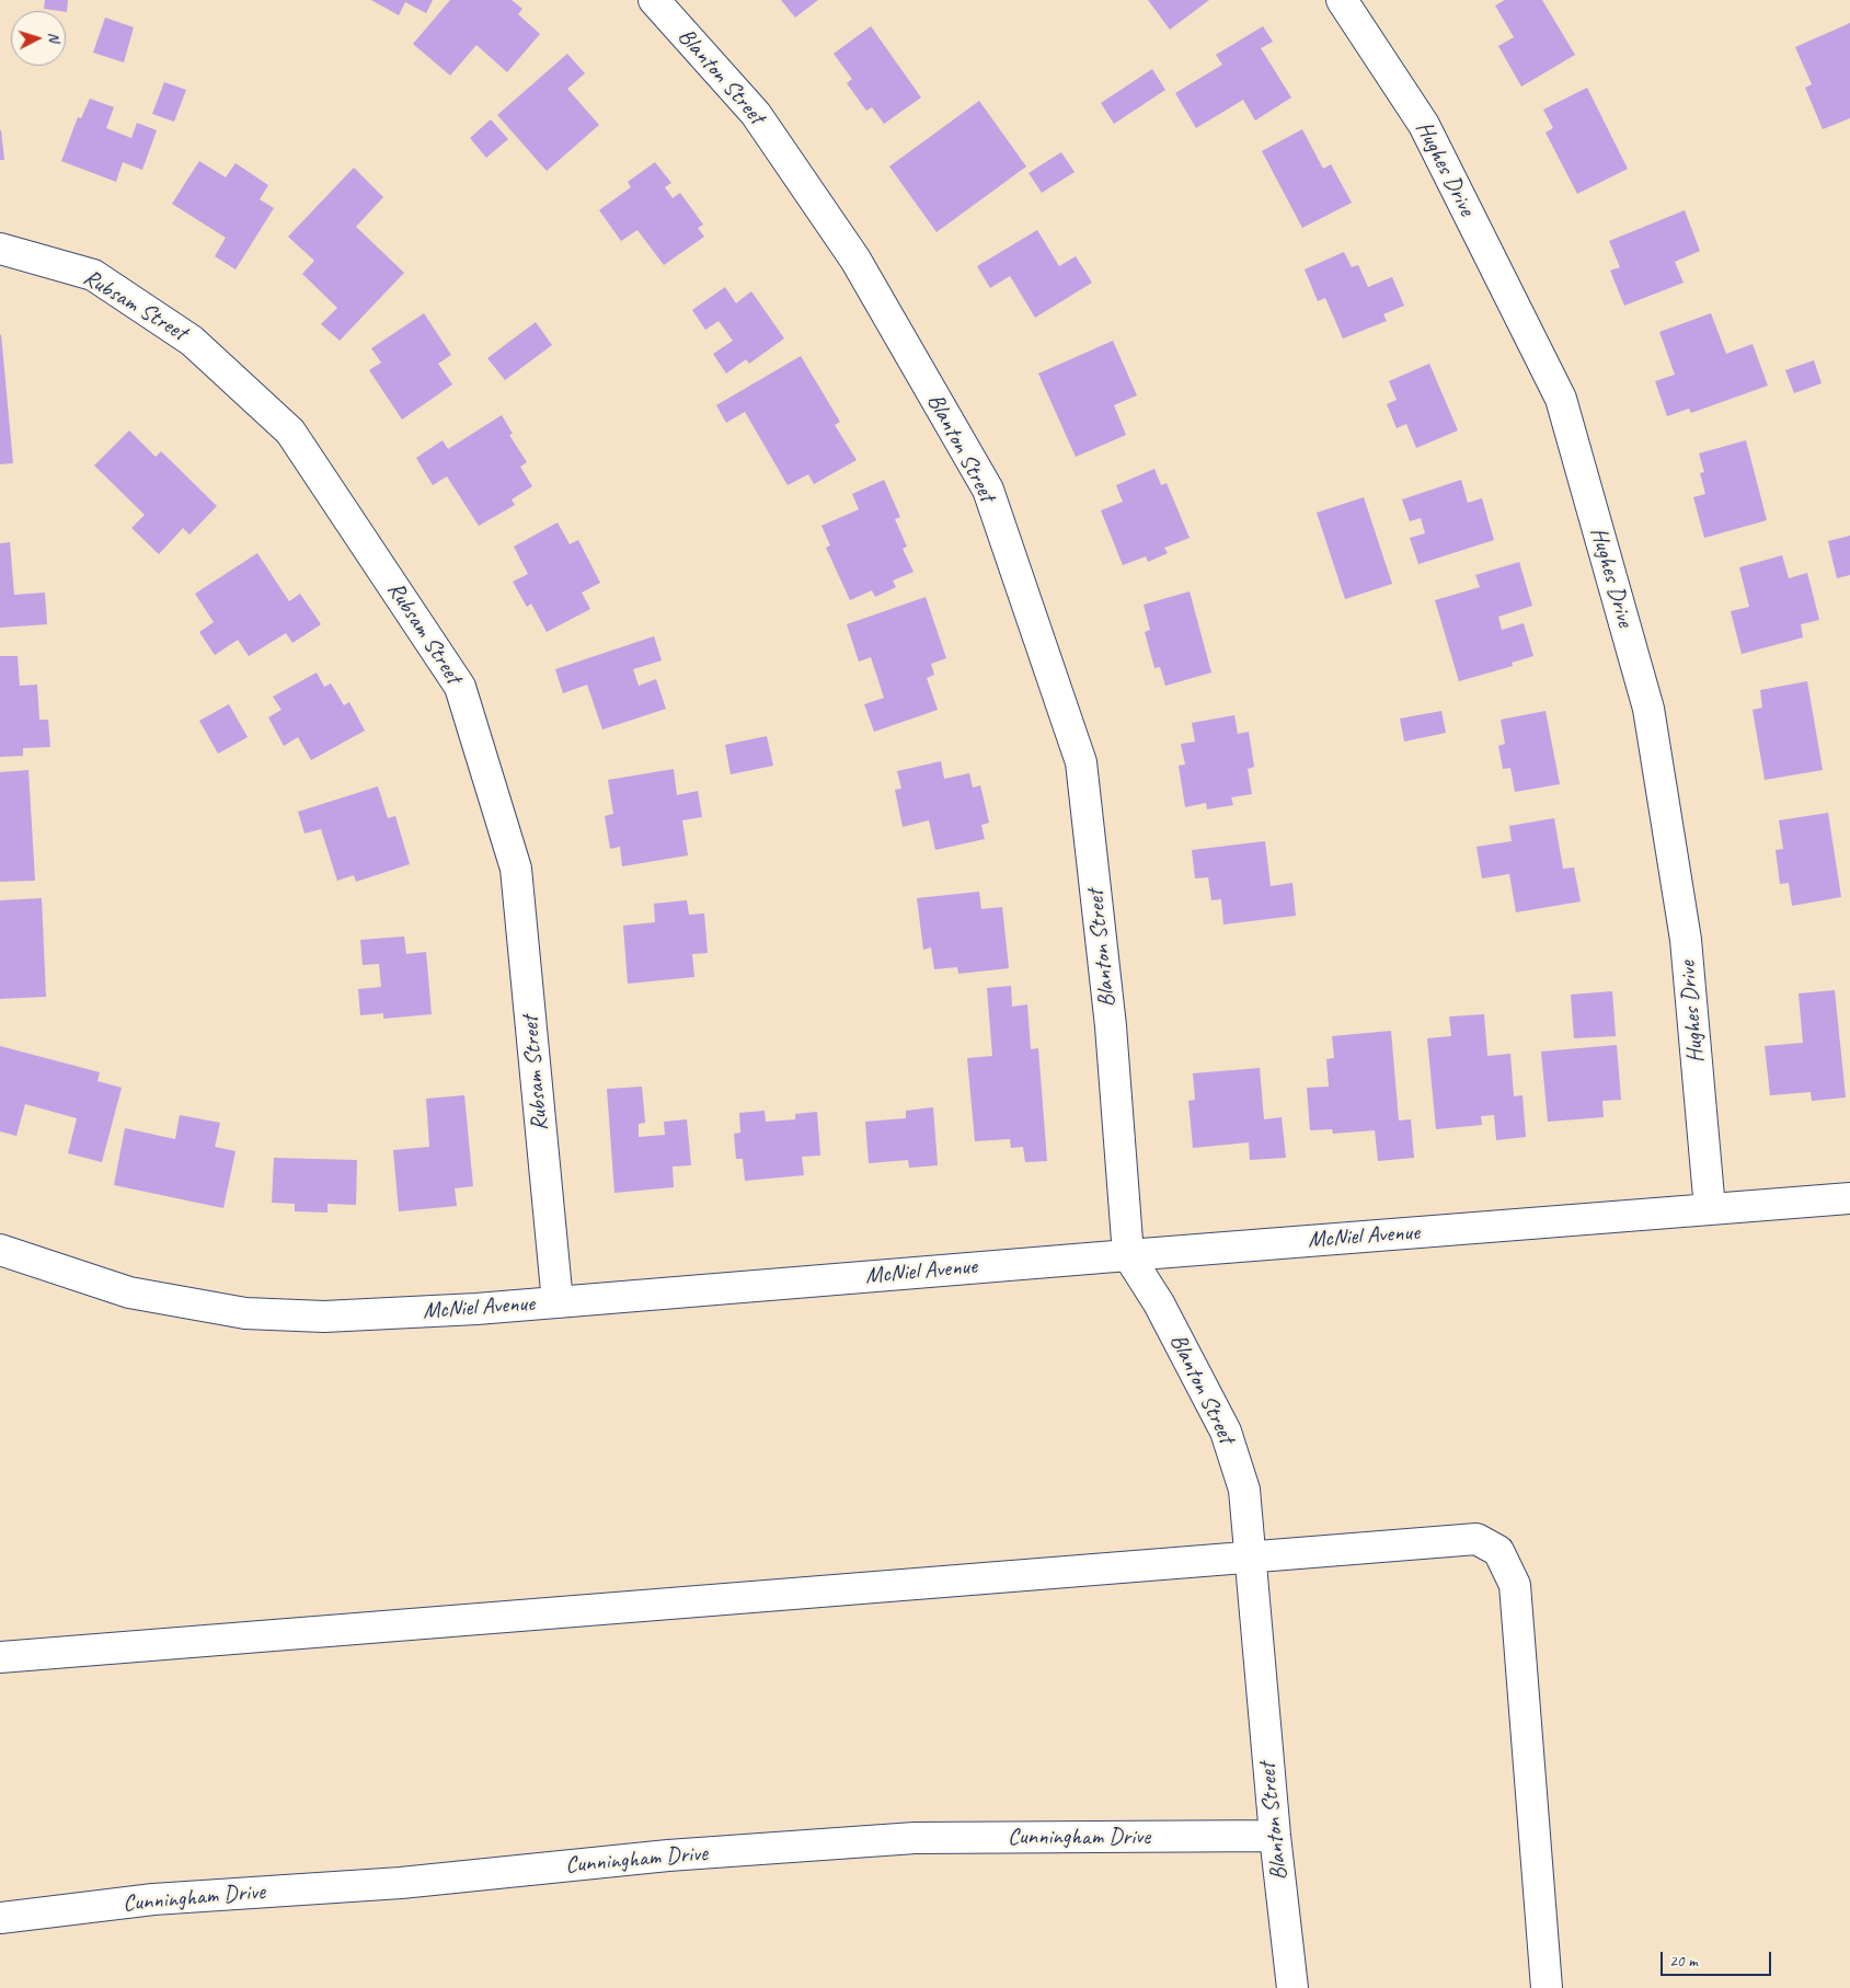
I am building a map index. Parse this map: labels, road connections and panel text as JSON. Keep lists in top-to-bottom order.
{
  "streets": {
    "street": [
      "Blanton Street",
      "Hughes Drive",
      "Rubsam Street",
      "McNiel Avenue",
      "Cunningham Drive"
    ]
  },
  "crossings": [
    ["Blanton Street", "McNiel Avenue"],
    ["Blanton Street", "Cunningham Drive"],
    ["Hughes Drive", "McNiel Avenue"],
    ["Rubsam Street", "McNiel Avenue"]
  ],
  "scale_bar": "20 m",
  "north": "right"
}
